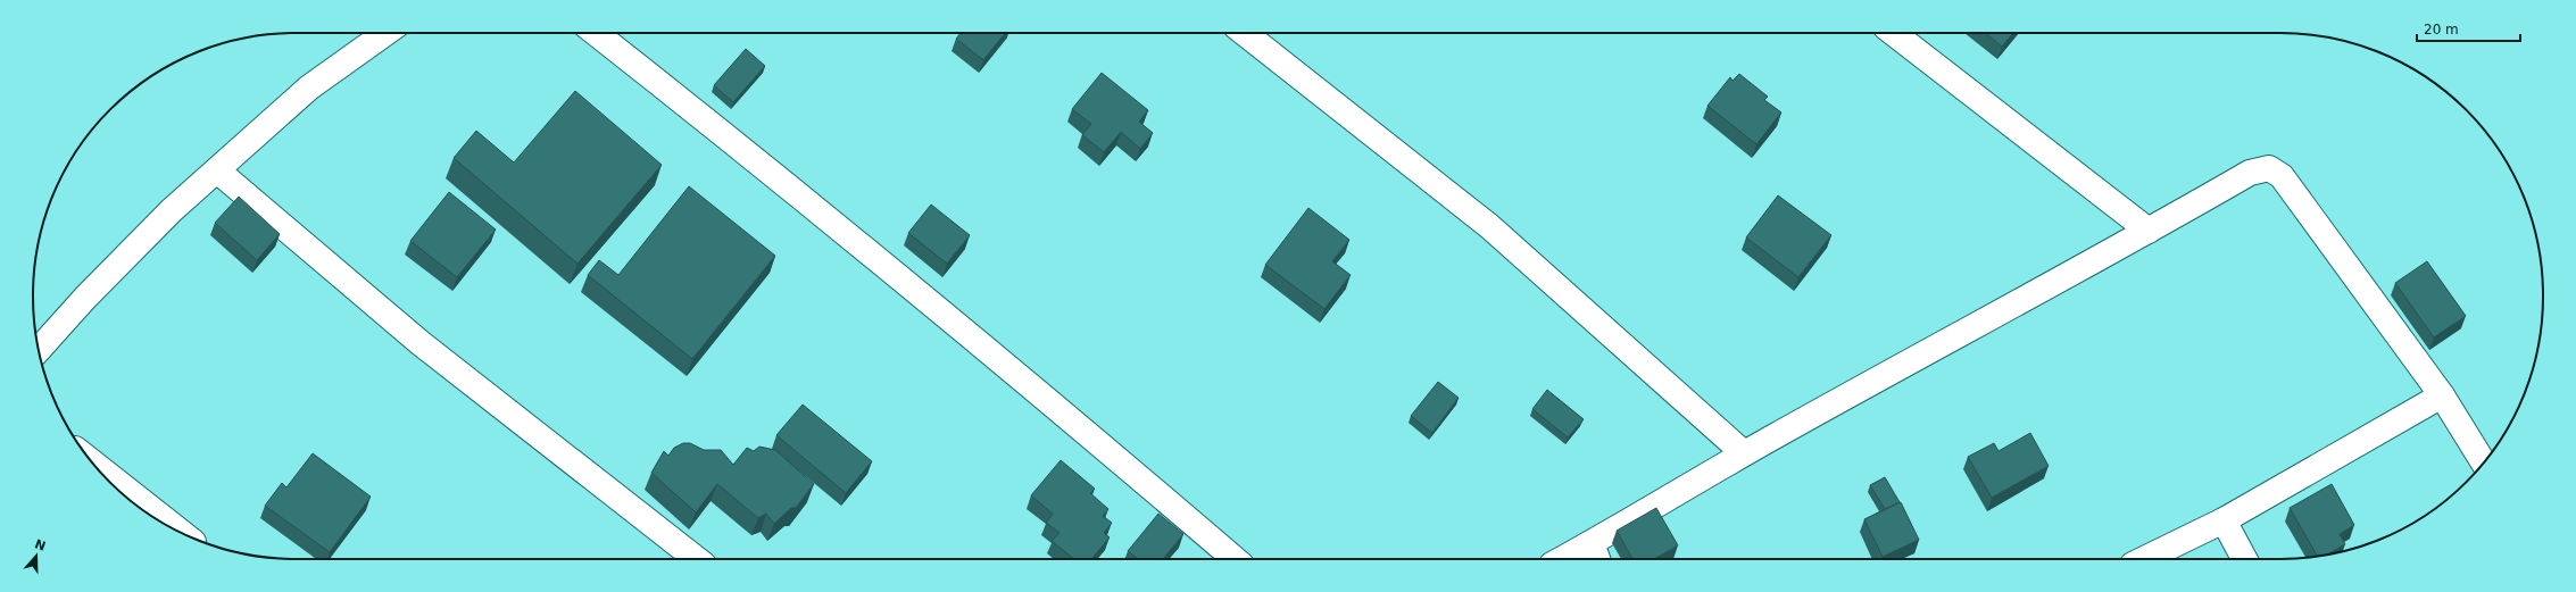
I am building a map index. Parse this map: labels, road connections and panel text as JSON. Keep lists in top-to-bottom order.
{
  "scale_bar": "20 m",
  "north": "top"
}
